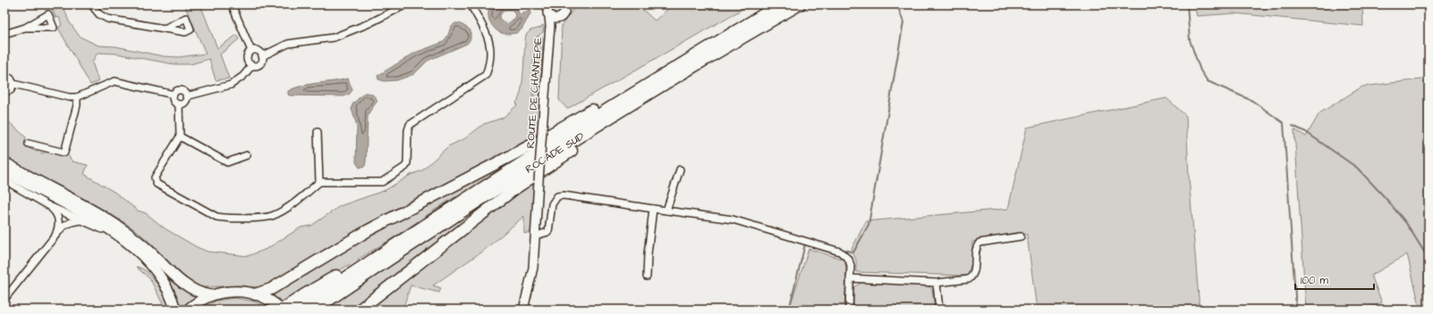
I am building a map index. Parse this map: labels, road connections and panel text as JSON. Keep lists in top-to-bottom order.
{
  "streets": {
    "highway": ["ROCADE SUD"],
    "street": ["ROUTE DE CHANTEPIE"]
  },
  "scale_bar": "100 m"
}
